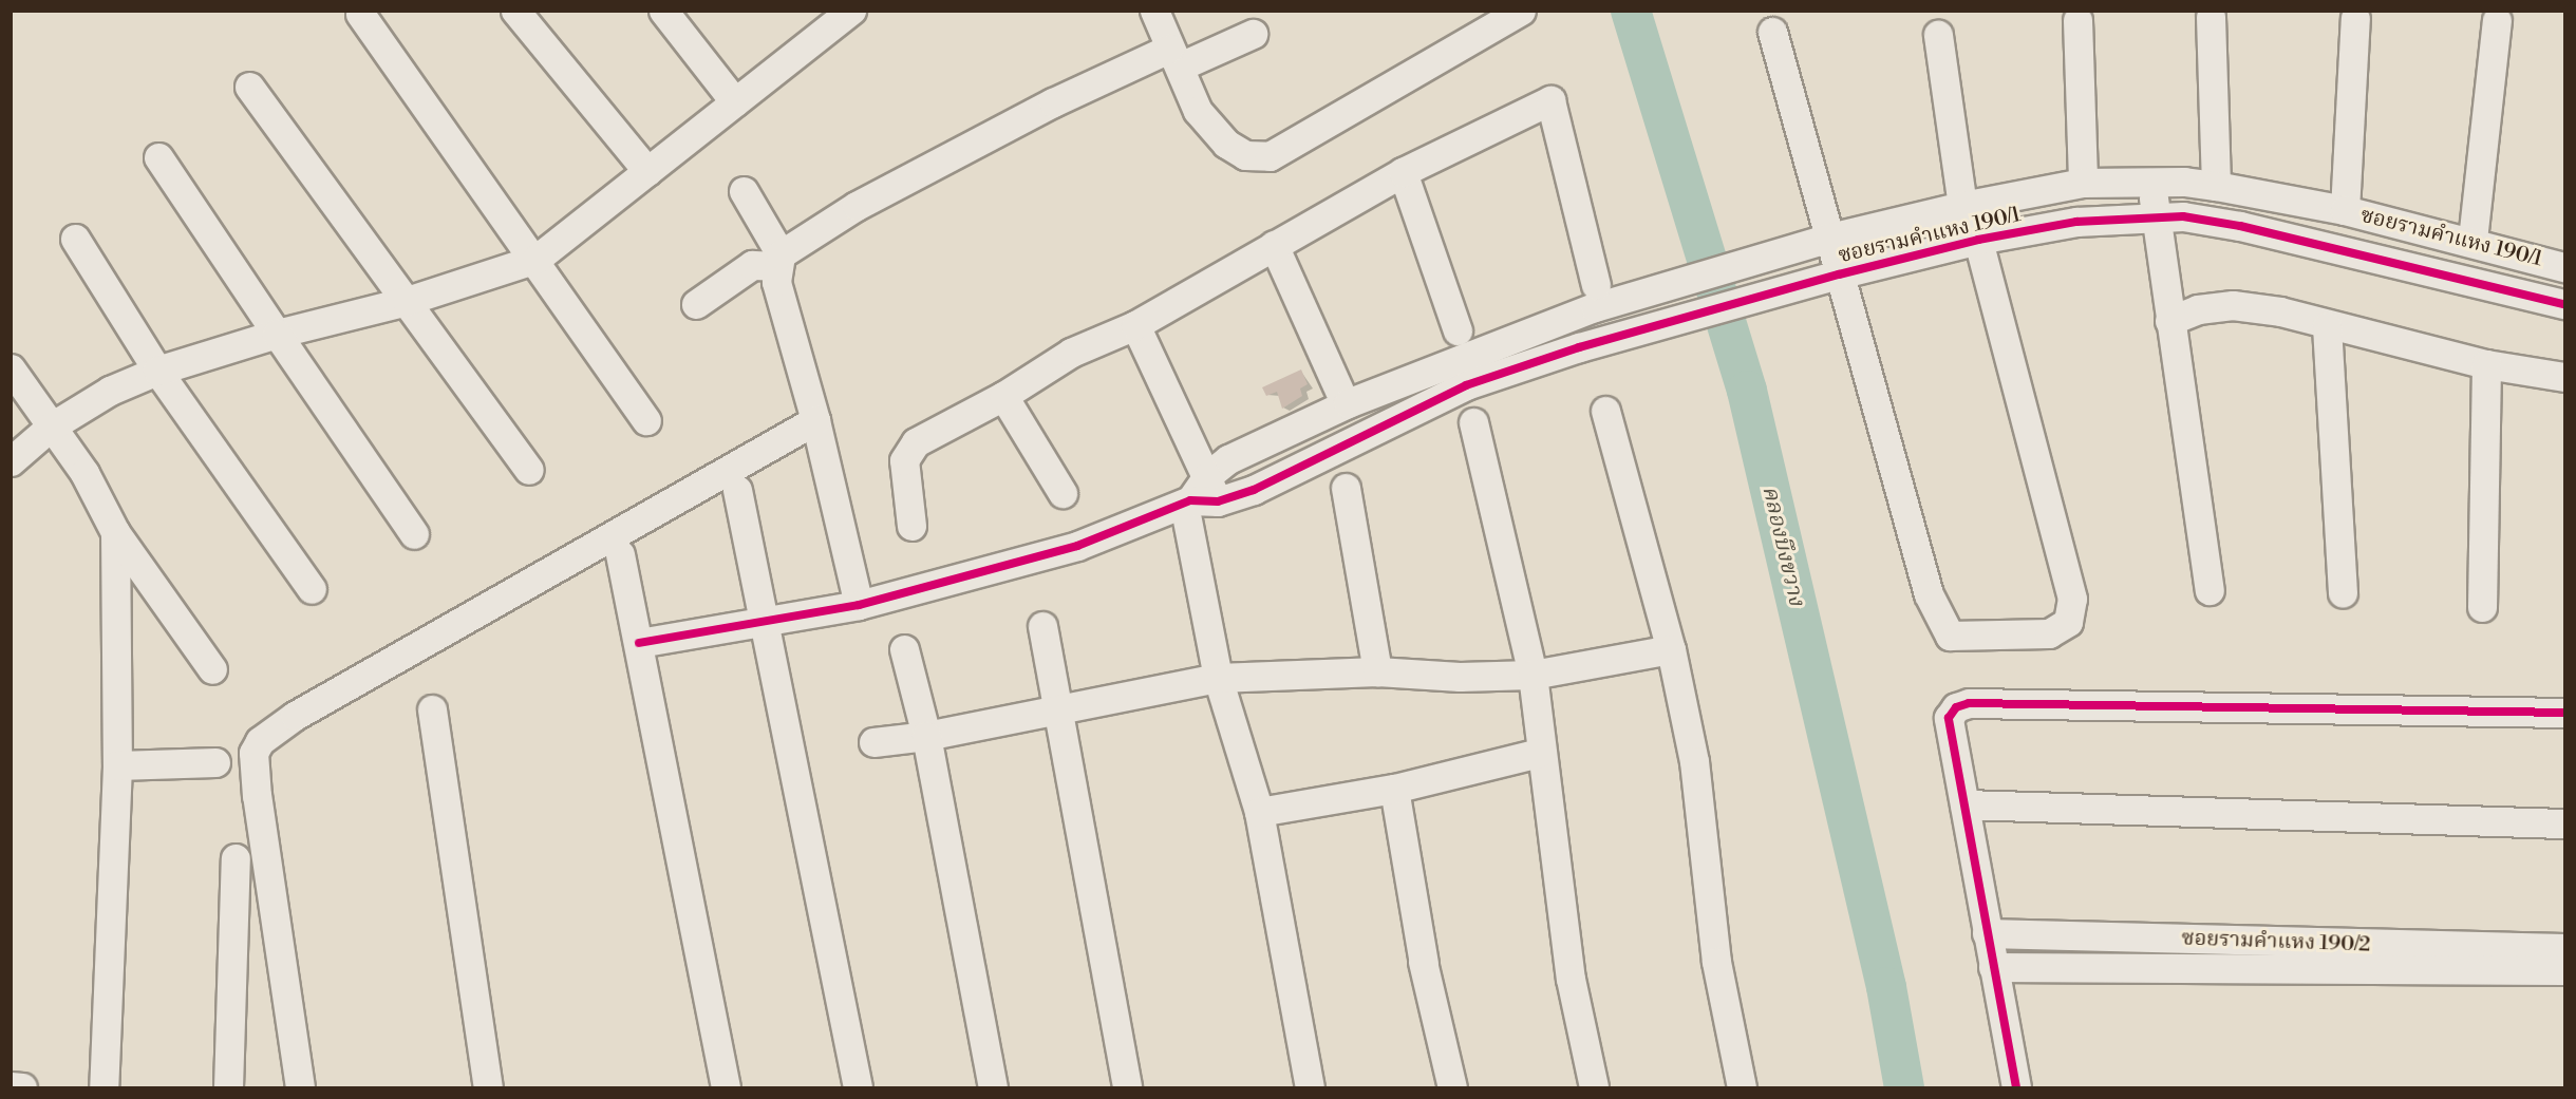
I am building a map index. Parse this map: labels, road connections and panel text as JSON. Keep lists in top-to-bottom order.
{
  "streets": {
    "street": ["ซอยรามคำแหง 190/1", "ซอยรามคำแหง 190/2"]
  },
  "water": ["คลองบึงขวาง"]
}
